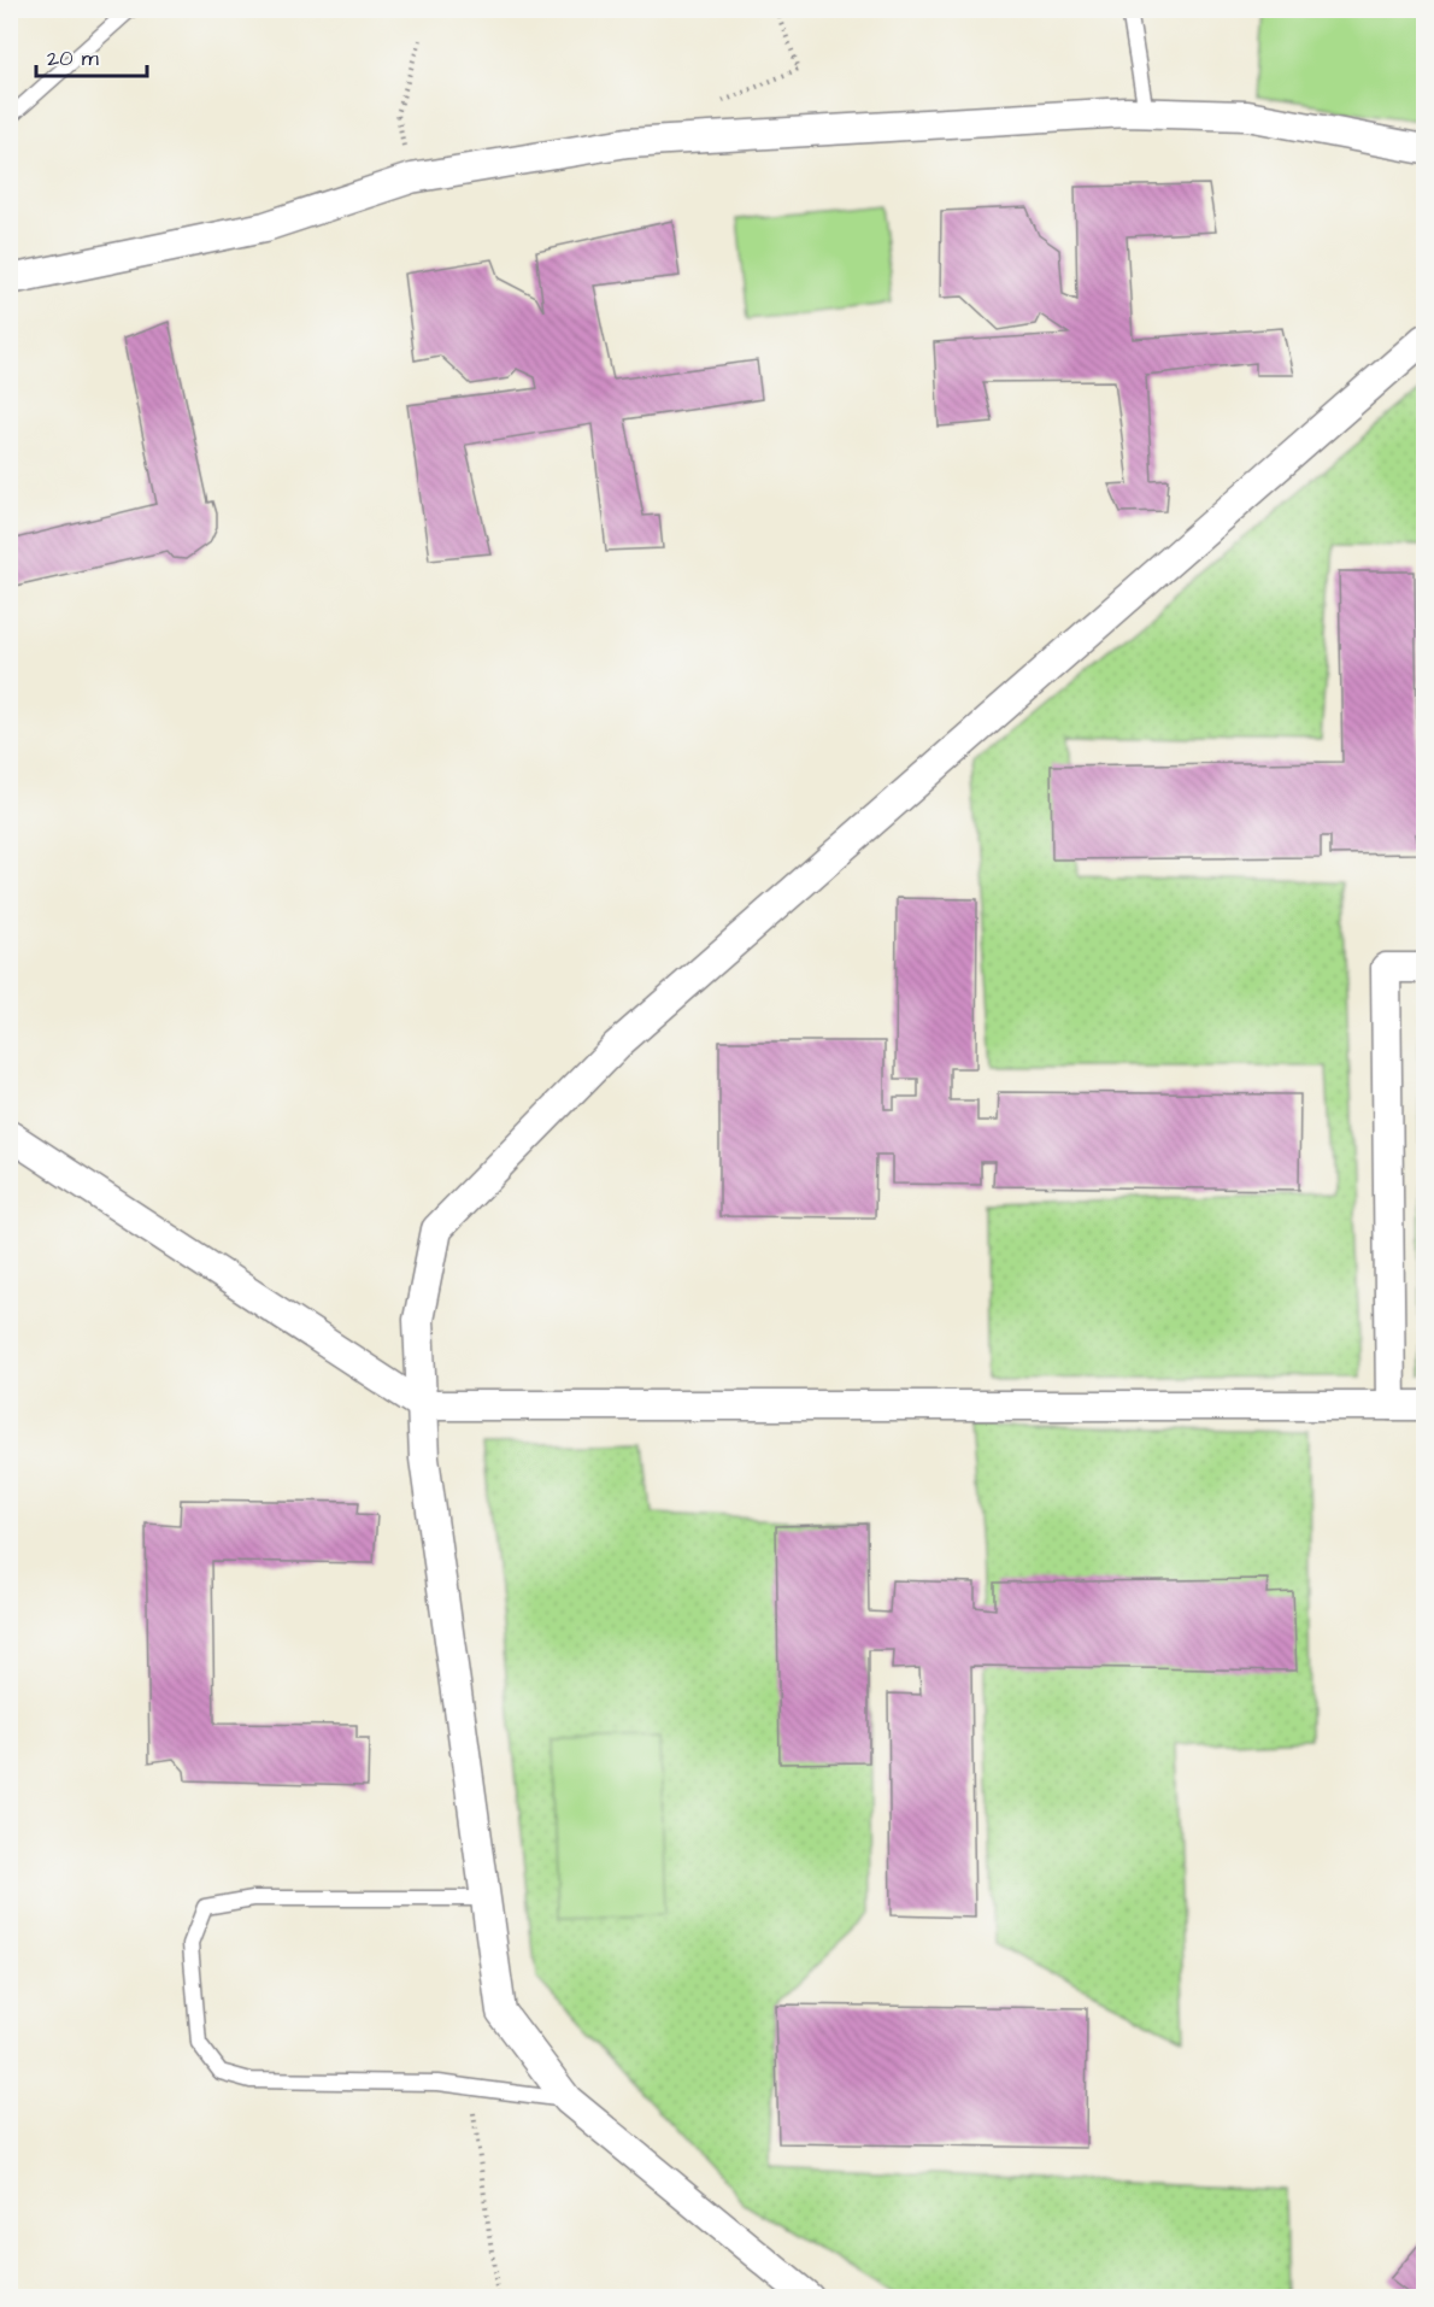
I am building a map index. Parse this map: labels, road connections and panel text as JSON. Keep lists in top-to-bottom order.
{
  "scale_bar": "20 m"
}
